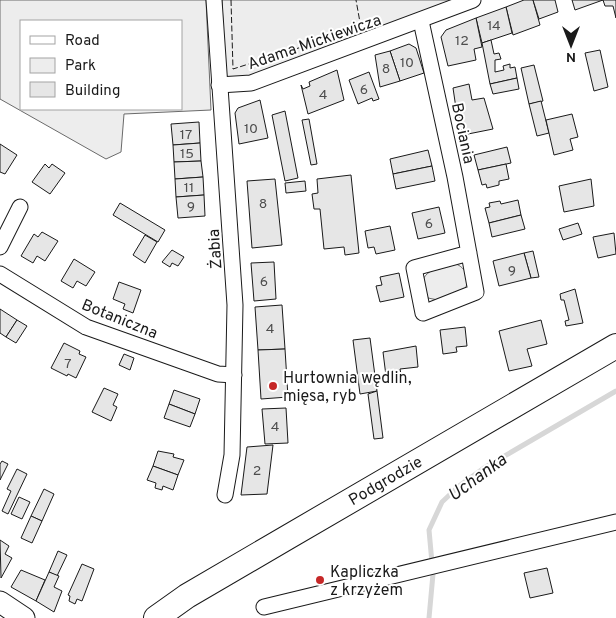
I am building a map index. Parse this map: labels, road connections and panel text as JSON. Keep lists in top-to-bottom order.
{
  "streets": {
    "main road": ["Podgrodzie"],
    "street": [
      "Adama Mickiewicza",
      "Bociania",
      "Żabia",
      "Botaniczna"
    ]
  },
  "crossings": [
    ["Adama Mickiewicza", "Bociania"],
    ["Adama Mickiewicza", "Żabia"],
    ["Żabia", "Botaniczna"]
  ],
  "water": ["Uchanka"],
  "places": ["Hurtownia wędlin, mięsa, ryb", "Kapliczka z krzyżem"],
  "house_numbers": [
    "14",
    "12",
    "10",
    "8",
    "6",
    "4",
    "10",
    "17",
    "15",
    "11",
    "8",
    "9",
    "6",
    "9",
    "6",
    "4",
    "7",
    "4",
    "2"
  ],
  "legend": ["Road", "Park", "Building"],
  "north": "bottom"
}
